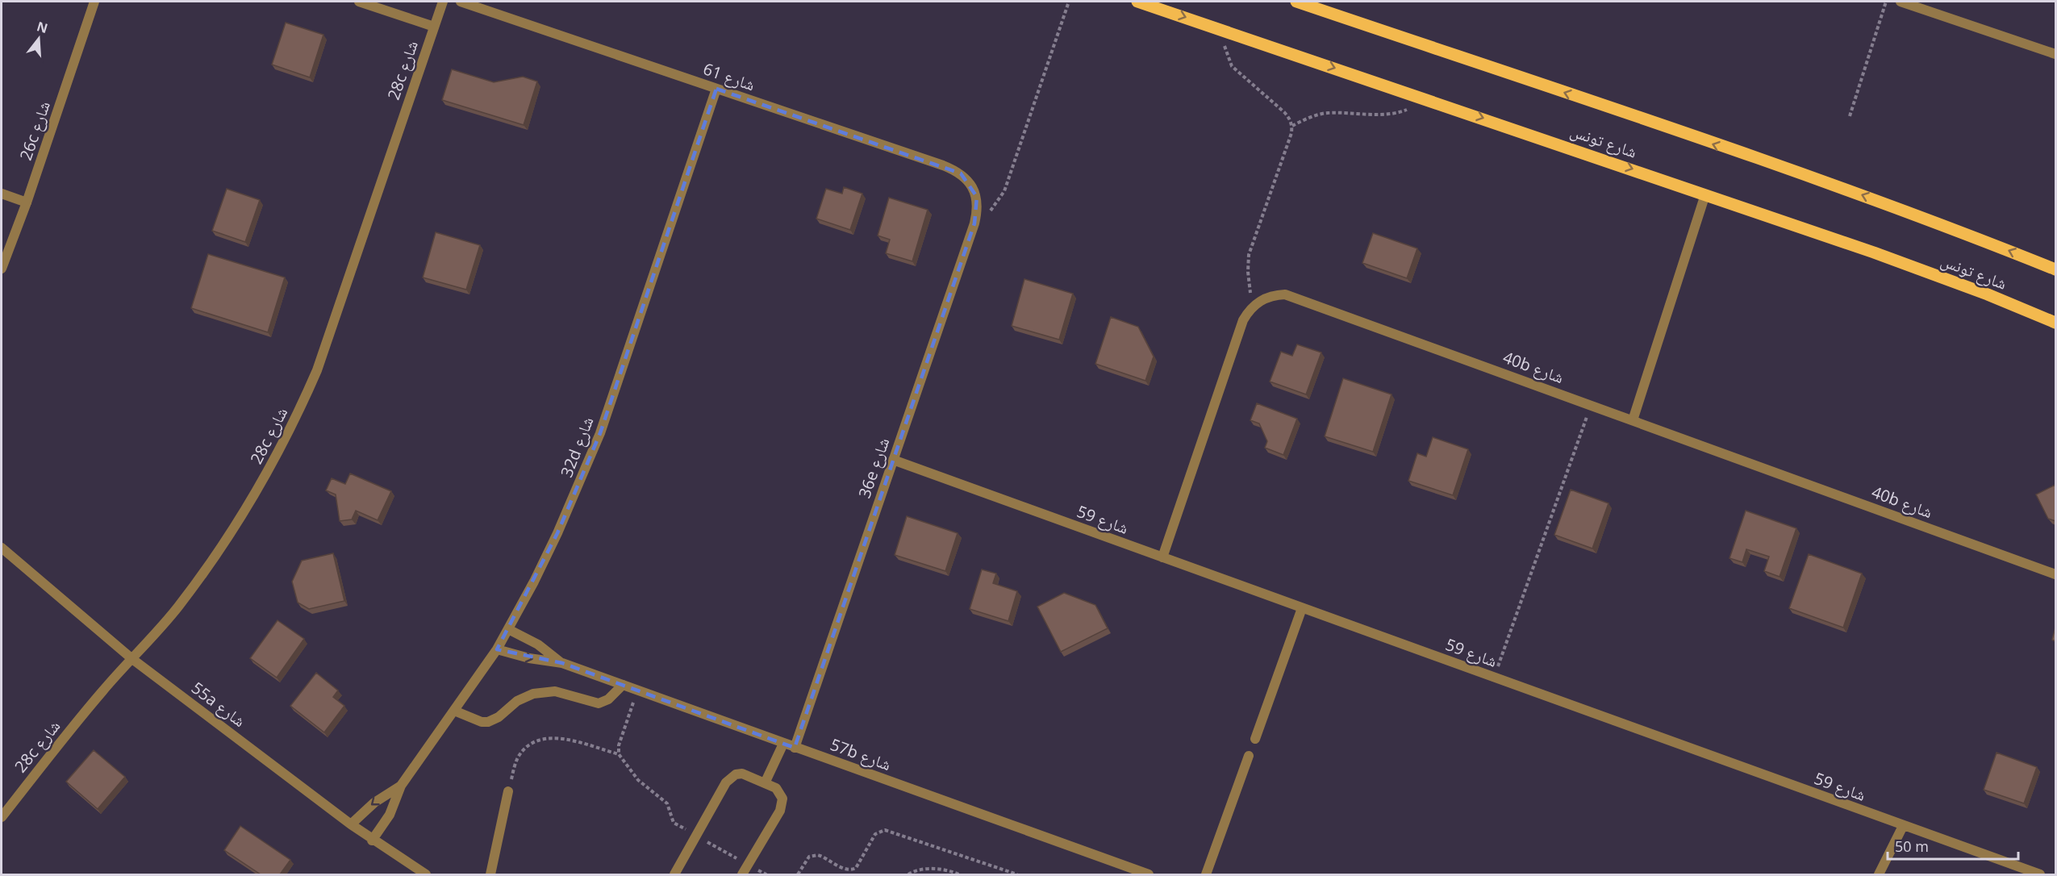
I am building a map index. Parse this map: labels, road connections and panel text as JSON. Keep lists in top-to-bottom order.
{
  "streets": {
    "main road": ["شارع تونس"],
    "street": [
      "28c شارع",
      "شارع 61",
      "26c شارع",
      "40b شارع",
      "32d شارع",
      "36e شارع",
      "شارع 59",
      "55a شارع",
      "57b شارع"
    ]
  },
  "crossings": [
    ["28c شارع", "55a شارع"],
    ["شارع 61", "32d شارع"],
    ["شارع 61", "36e شارع"],
    ["32d شارع", "55a شارع"],
    ["32d شارع", "57b شارع"],
    ["36e شارع", "شارع 59"],
    ["36e شارع", "57b شارع"]
  ],
  "scale_bar": "50 m",
  "north": "top"
}
